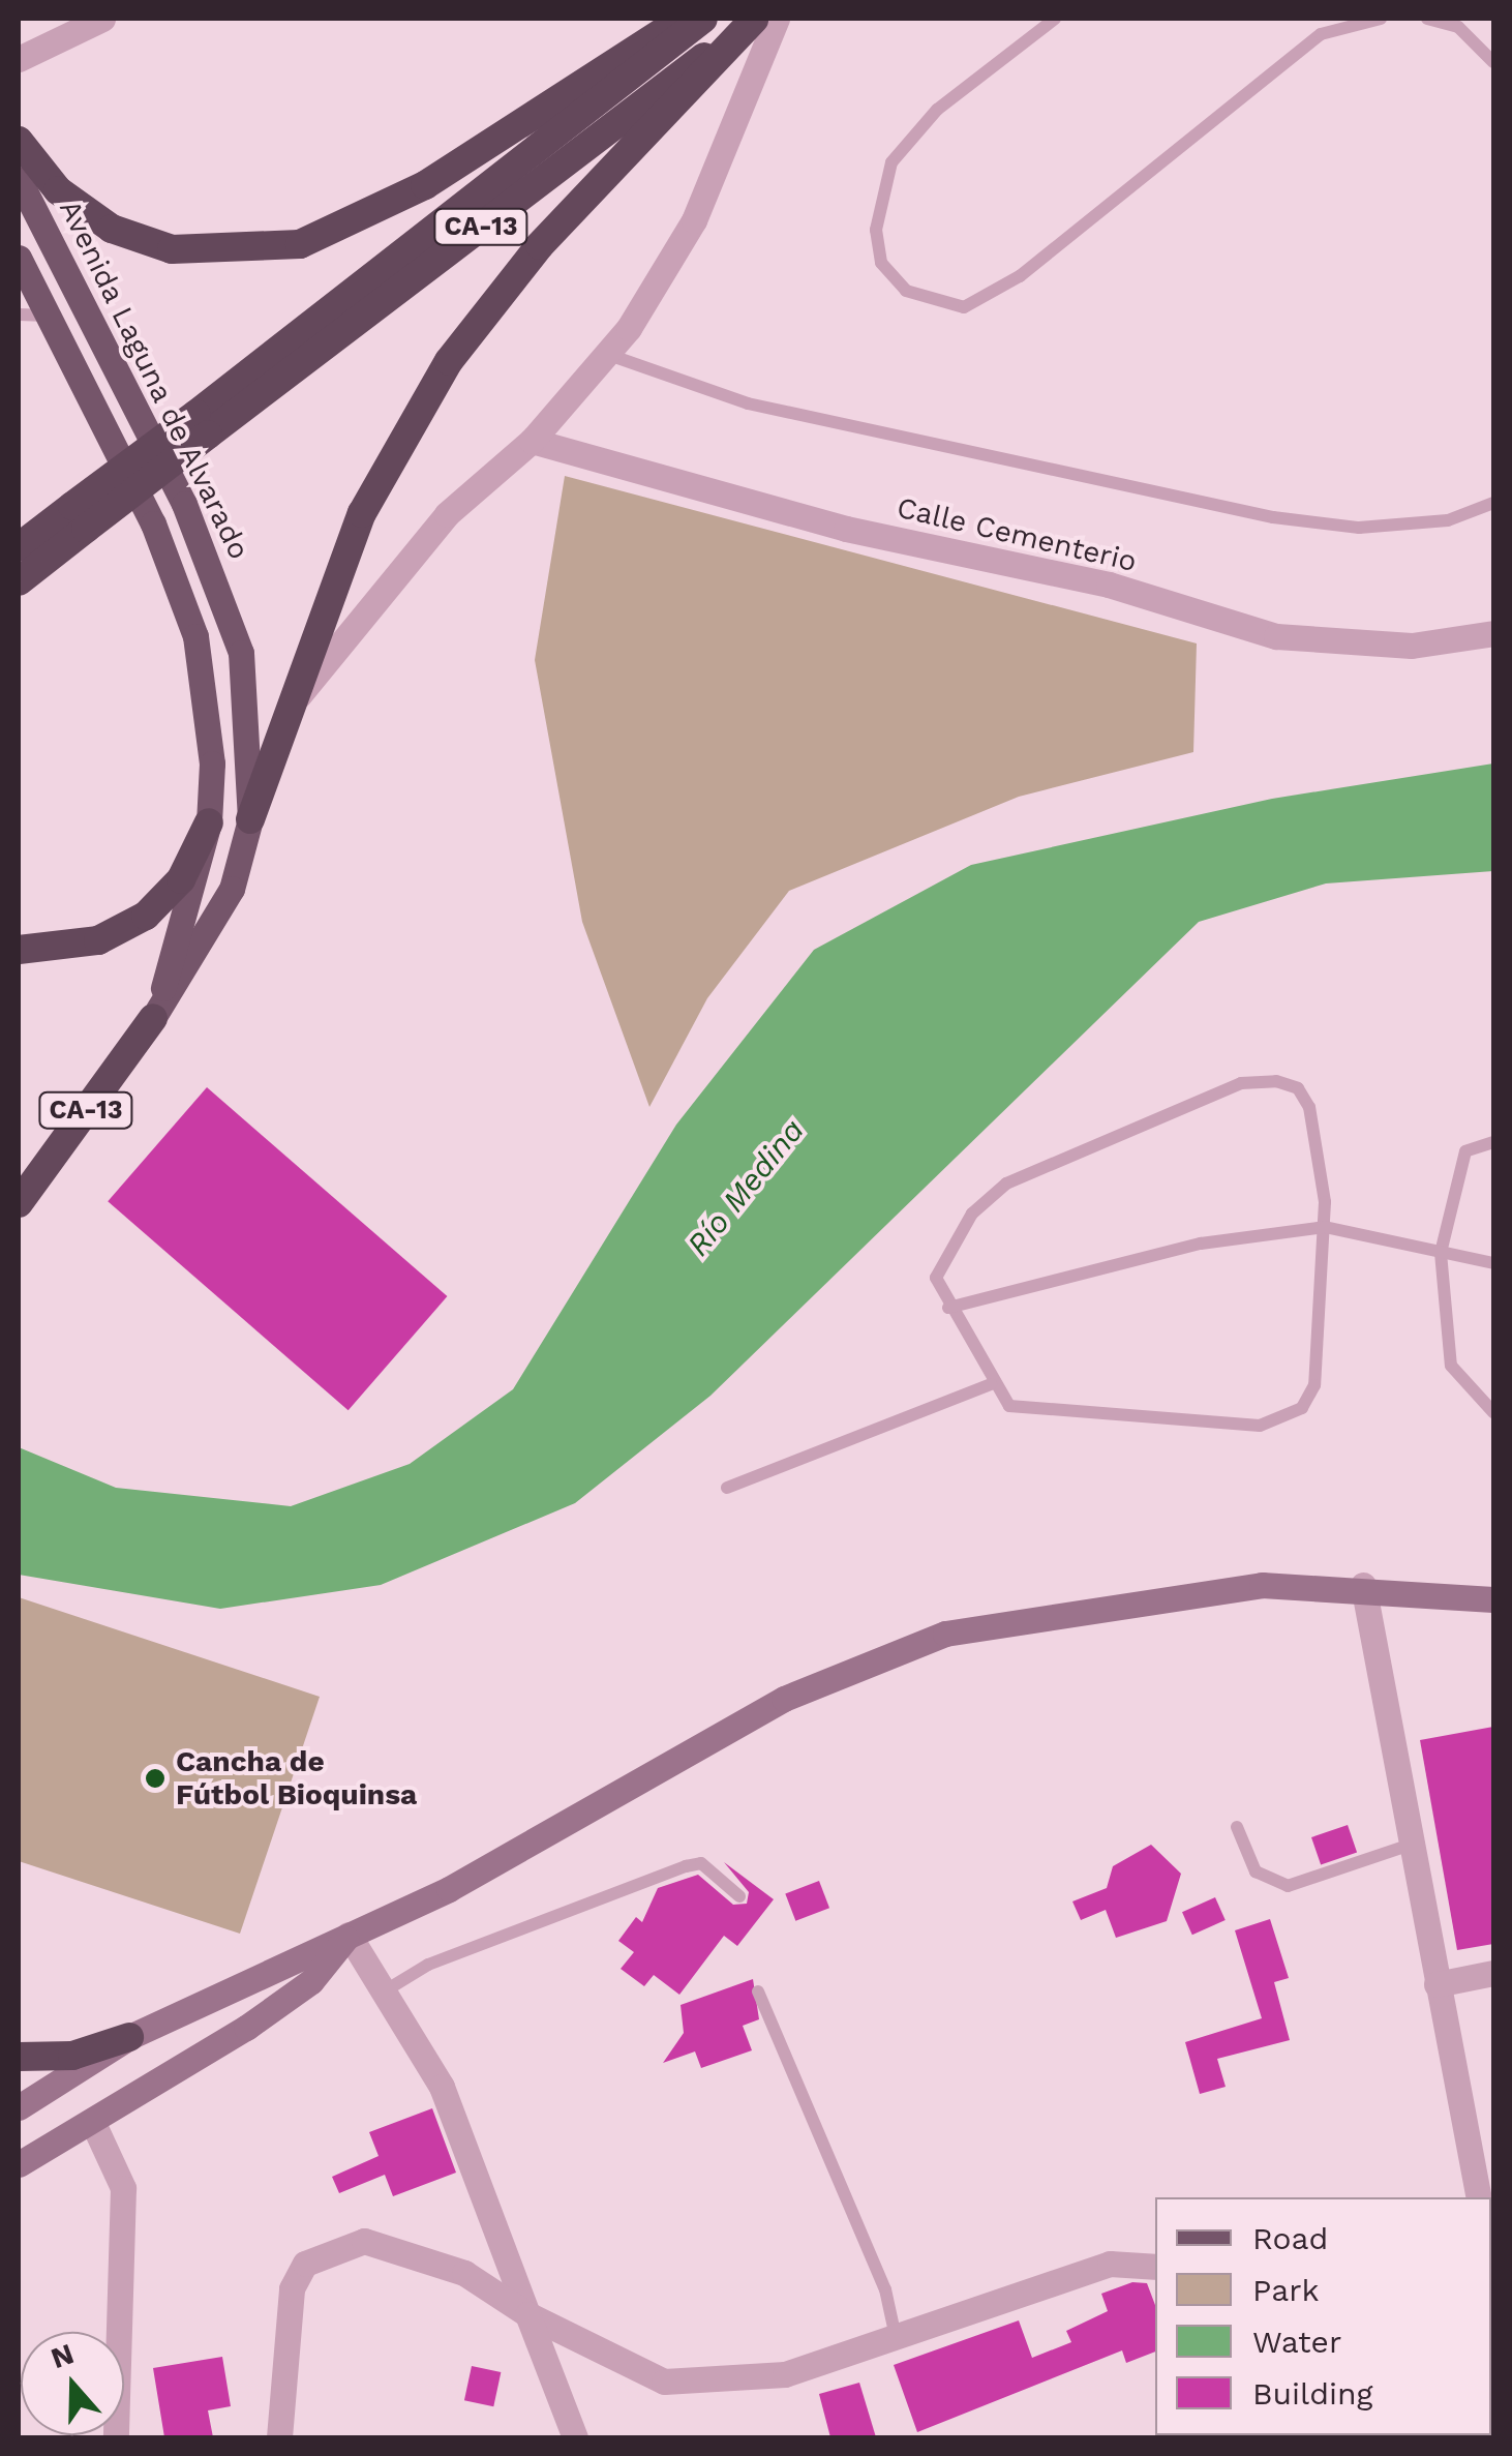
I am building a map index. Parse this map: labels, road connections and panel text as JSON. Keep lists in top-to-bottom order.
{
  "streets": {
    "highway": ["CA-13", "Avenida Laguna de Alvarado"],
    "street": ["Calle Cementerio"]
  },
  "water": ["Río Medina"],
  "places": ["Cancha de Fútbol Bioquinsa"],
  "legend": [
    "Road",
    "Park",
    "Water",
    "Building"
  ],
  "north": "top"
}
